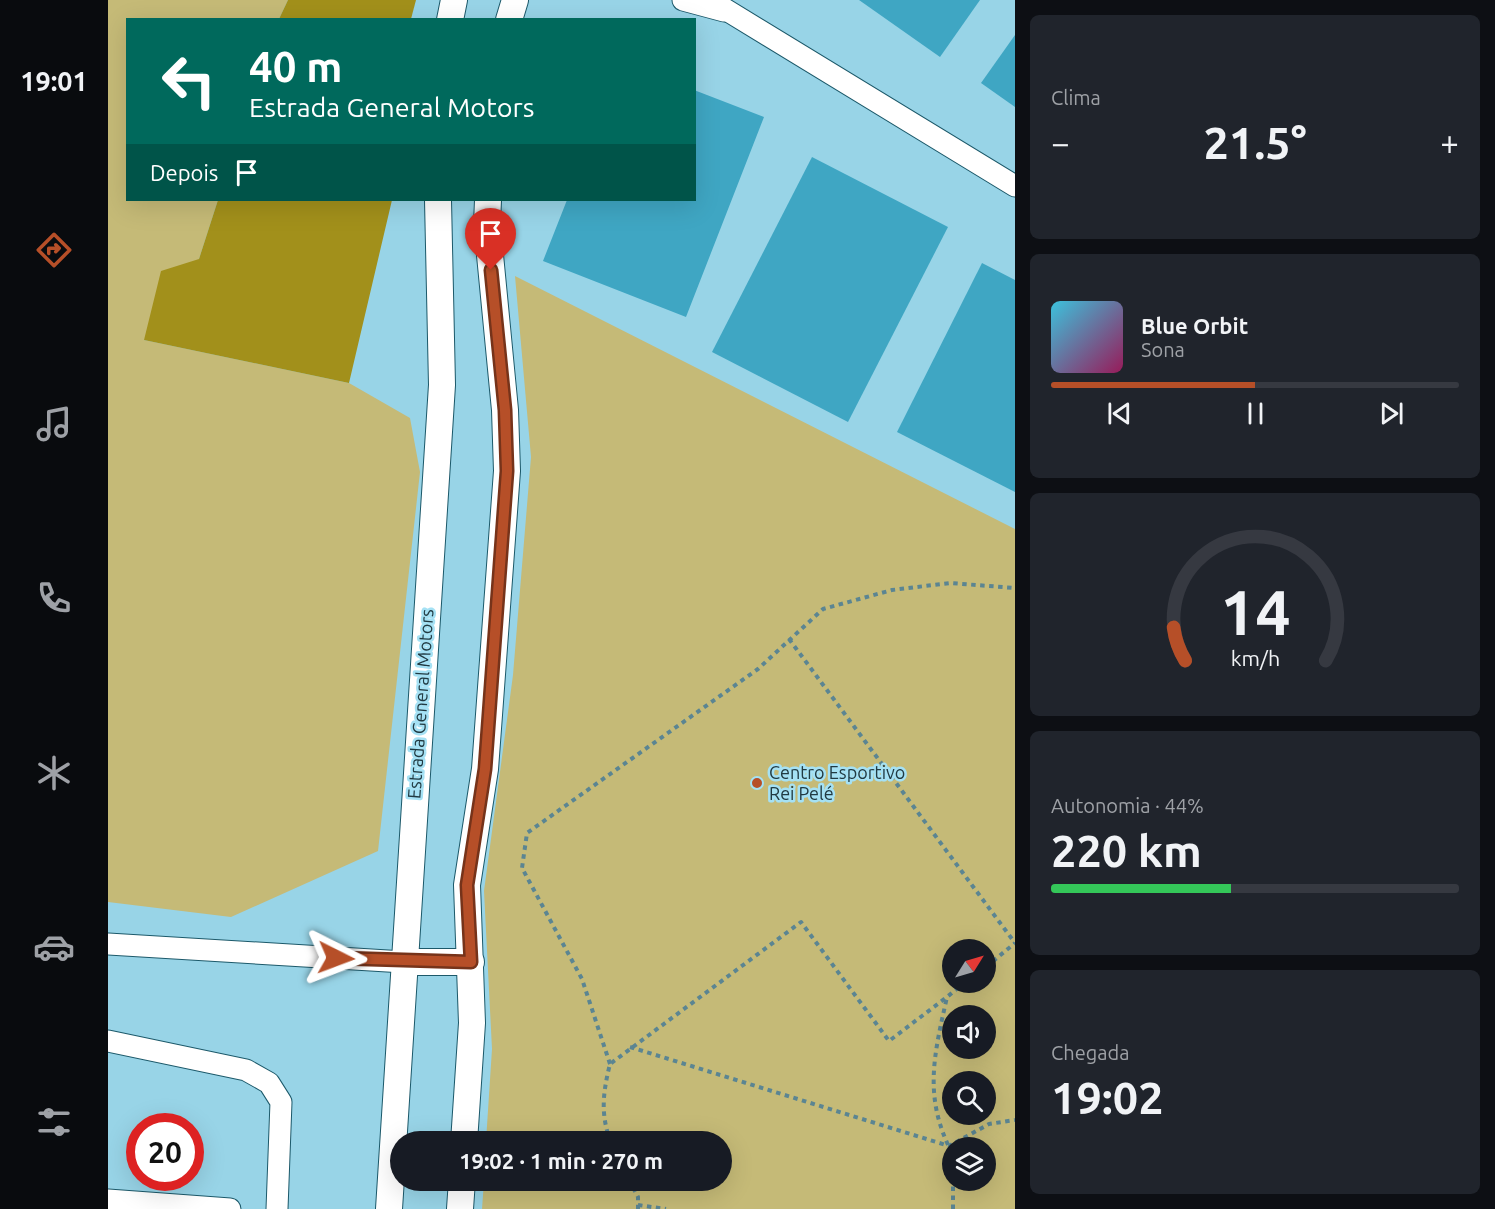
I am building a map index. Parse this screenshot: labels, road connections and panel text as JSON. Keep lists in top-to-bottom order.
{
  "streets": {
    "main road": ["Estrada General Motors"]
  },
  "places": ["Centro Esportivo Rei Pelé"],
  "north": "top right",
  "page": {
    "tabs": "19:01",
    "tile": [
      "Clima",
      ["Autonomia · 44%", "220 km"],
      ["Chegada", "19:02"]
    ],
    "turn": ["40 m", "Estrada General Motors"],
    "heat": ["−", "21.5°", "+"],
    "then": "Depois",
    "song": ["Blue Orbit", "Sona"],
    "limit": "20",
    "trip": "19:02 · 1 min · 270 m",
    "gauge": ["14", "km/h"]
  }
}
